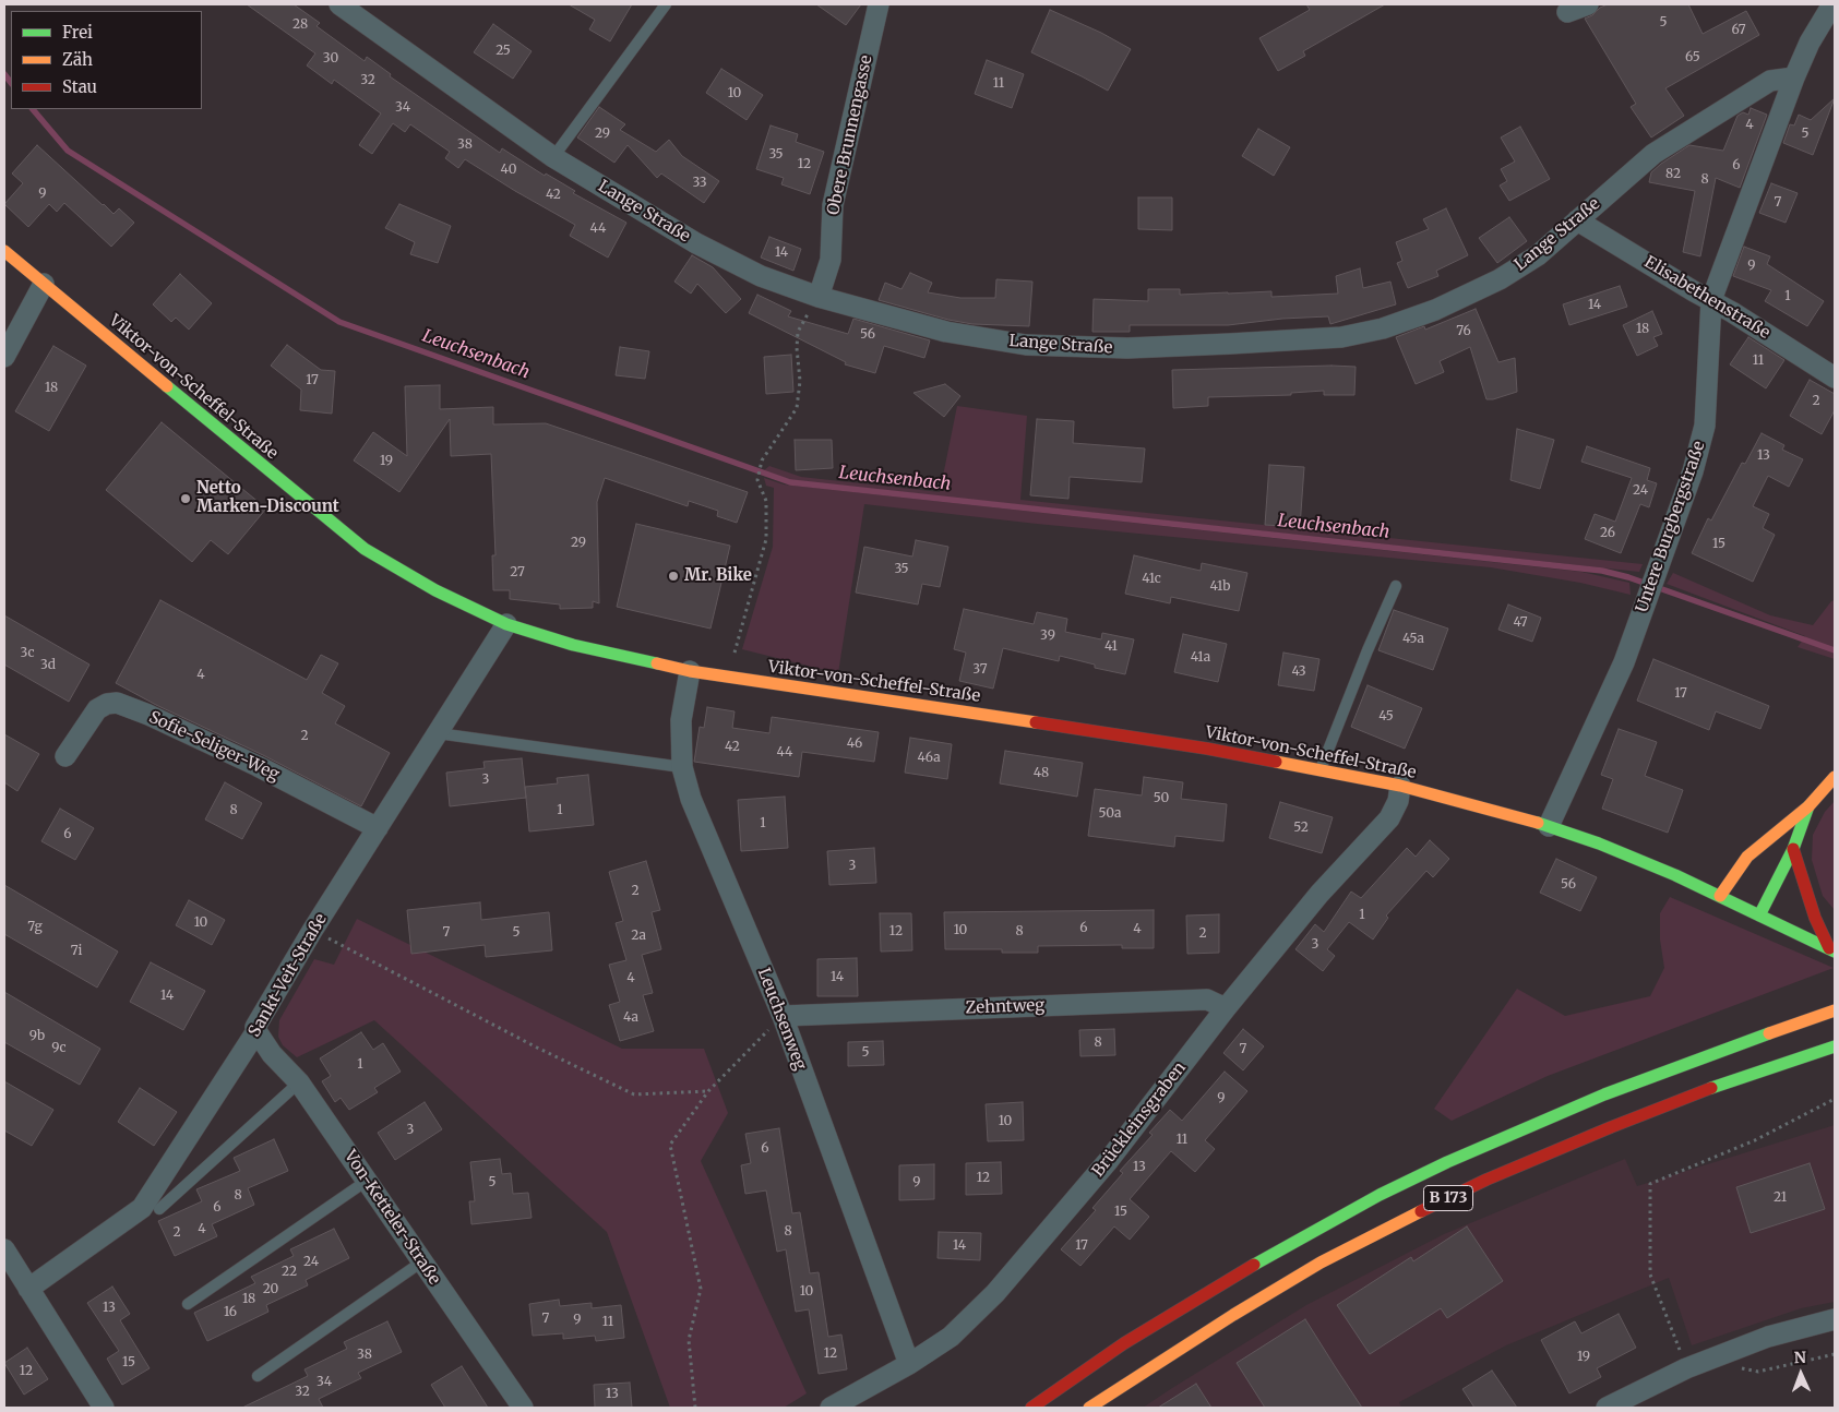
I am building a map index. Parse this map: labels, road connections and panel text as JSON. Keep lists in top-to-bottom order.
{
  "streets": {
    "main road": ["Viktor-von-Scheffel-Straße", "B 173"],
    "street": [
      "Obere Brunnengasse",
      "Lange Straße",
      "Elisabethenstraße",
      "Untere Burgbergstraße",
      "Sofie-Seliger-Weg",
      "Sankt-Veit-Straße",
      "Zehntweg",
      "Leuchsenweg",
      "Brückleinsgraben",
      "Von-Ketteler-Straße"
    ]
  },
  "crossings": [
    ["Obere Brunnengasse", "Lange Straße"],
    ["Lange Straße", "Elisabethenstraße"],
    ["Lange Straße", "Untere Burgbergstraße"],
    ["Elisabethenstraße", "Untere Burgbergstraße"],
    ["Viktor-von-Scheffel-Straße", "Untere Burgbergstraße"],
    ["Viktor-von-Scheffel-Straße", "Sankt-Veit-Straße"],
    ["Viktor-von-Scheffel-Straße", "Leuchsenweg"],
    ["Viktor-von-Scheffel-Straße", "Brückleinsgraben"],
    ["Sofie-Seliger-Weg", "Sankt-Veit-Straße"],
    ["Sankt-Veit-Straße", "Von-Ketteler-Straße"],
    ["Zehntweg", "Leuchsenweg"],
    ["Zehntweg", "Brückleinsgraben"],
    ["Leuchsenweg", "Brückleinsgraben"]
  ],
  "water": ["Leuchsenbach"],
  "places": ["Netto Marken-Discount", "Mr. Bike"],
  "house_numbers": [
    "5",
    "28",
    "67",
    "25",
    "65",
    "30",
    "32",
    "11",
    "10",
    "34",
    "4",
    "29",
    "5",
    "38",
    "35",
    "12",
    "6",
    "40",
    "82",
    "8",
    "33",
    "9",
    "42",
    "7",
    "44",
    "14",
    "9",
    "1",
    "14",
    "18",
    "76",
    "56",
    "11",
    "17",
    "18",
    "2",
    "13",
    "19",
    "24",
    "26",
    "29",
    "15",
    "35",
    "27",
    "41c",
    "41b",
    "47",
    "39",
    "45a",
    "41",
    "3c",
    "41a",
    "3d",
    "37",
    "43",
    "4",
    "17",
    "45",
    "2",
    "46",
    "42",
    "44",
    "46a",
    "48",
    "3",
    "50",
    "8",
    "1",
    "50a",
    "1",
    "52",
    "6",
    "3",
    "56",
    "2",
    "1",
    "10",
    "7g",
    "6",
    "4",
    "10",
    "12",
    "8",
    "7",
    "5",
    "2",
    "2a",
    "3",
    "7i",
    "14",
    "4",
    "14",
    "4a",
    "9b",
    "8",
    "9c",
    "7",
    "5",
    "1",
    "9",
    "10",
    "3",
    "11",
    "6",
    "13",
    "12",
    "5",
    "9",
    "8",
    "21",
    "6",
    "15",
    "4",
    "8",
    "2",
    "14",
    "17",
    "24",
    "22",
    "20",
    "10",
    "18",
    "13",
    "16",
    "7",
    "9",
    "11",
    "12",
    "38",
    "19",
    "15",
    "12",
    "34",
    "32",
    "13"
  ],
  "legend": ["Frei", "Zäh", "Stau"],
  "north": "top"
}
